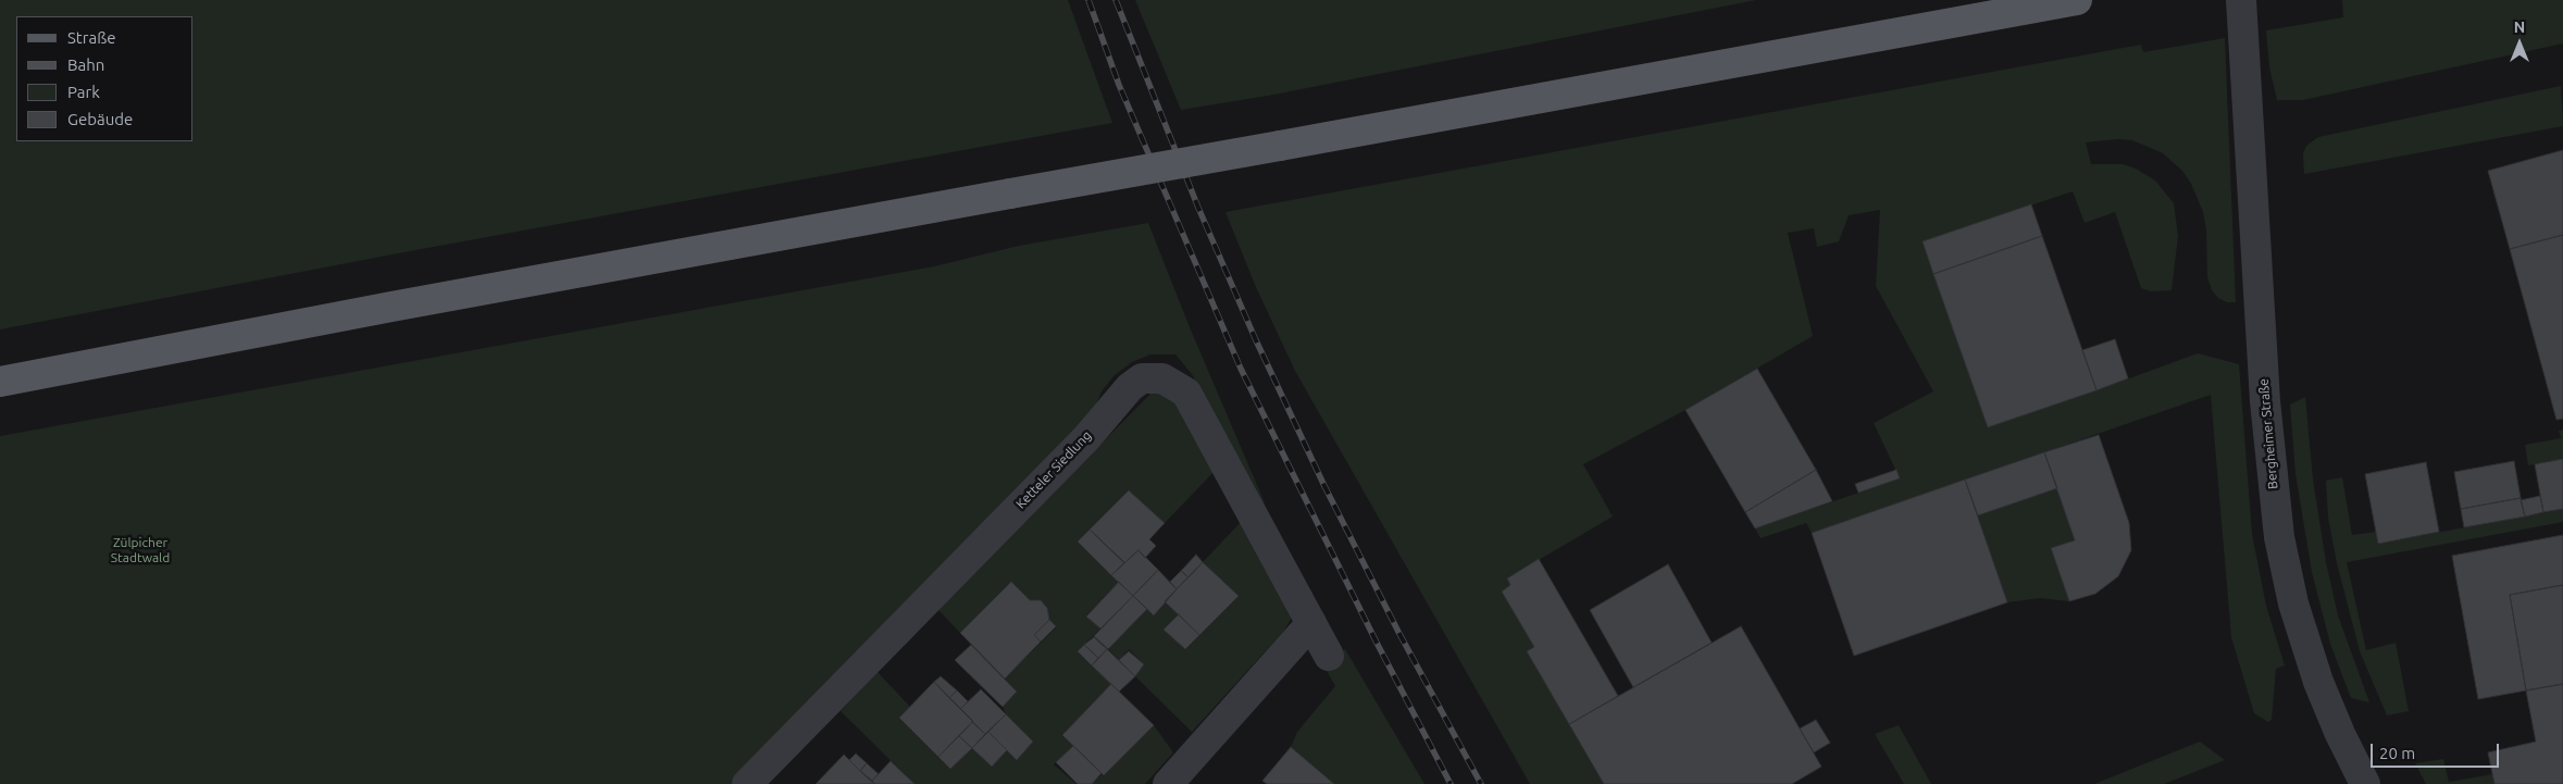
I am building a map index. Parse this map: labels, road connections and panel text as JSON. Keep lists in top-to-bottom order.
{
  "streets": {
    "street": ["Bergheimer Straße", "Ketteler Siedlung"]
  },
  "parks": ["Zülpicher Stadtwald"],
  "legend": [
    "Straße",
    "Bahn",
    "Park",
    "Gebäude"
  ],
  "scale_bar": "20 m",
  "north": "top"
}
